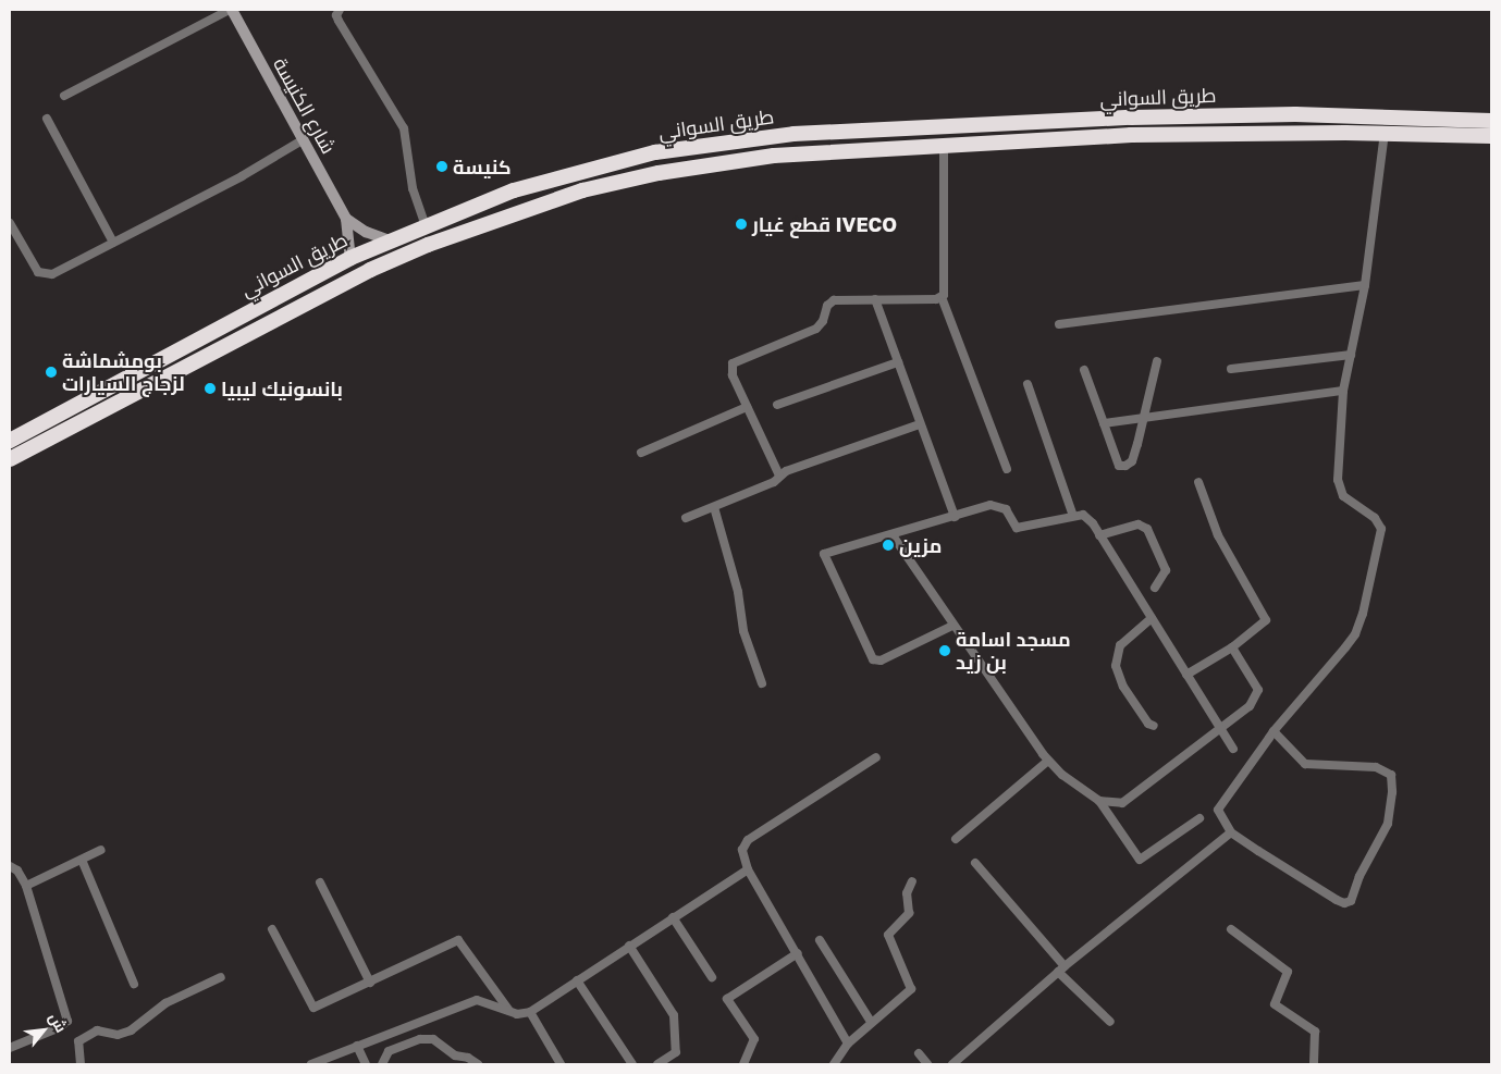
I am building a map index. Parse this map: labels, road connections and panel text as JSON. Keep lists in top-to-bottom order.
{
  "streets": {
    "highway": ["طريق السواني"],
    "main road": ["شارع الكنيسة"]
  },
  "crossings": [
    ["طريق السواني", "شارع الكنيسة"]
  ],
  "places": [
    "كنيسة",
    "قطع غيار IVECO",
    "بومشماشة لزجاج السيارات",
    "بانسونيك ليبيا",
    "مزين",
    "مسجد اسامة بن زيد"
  ],
  "north": "top right"
}
